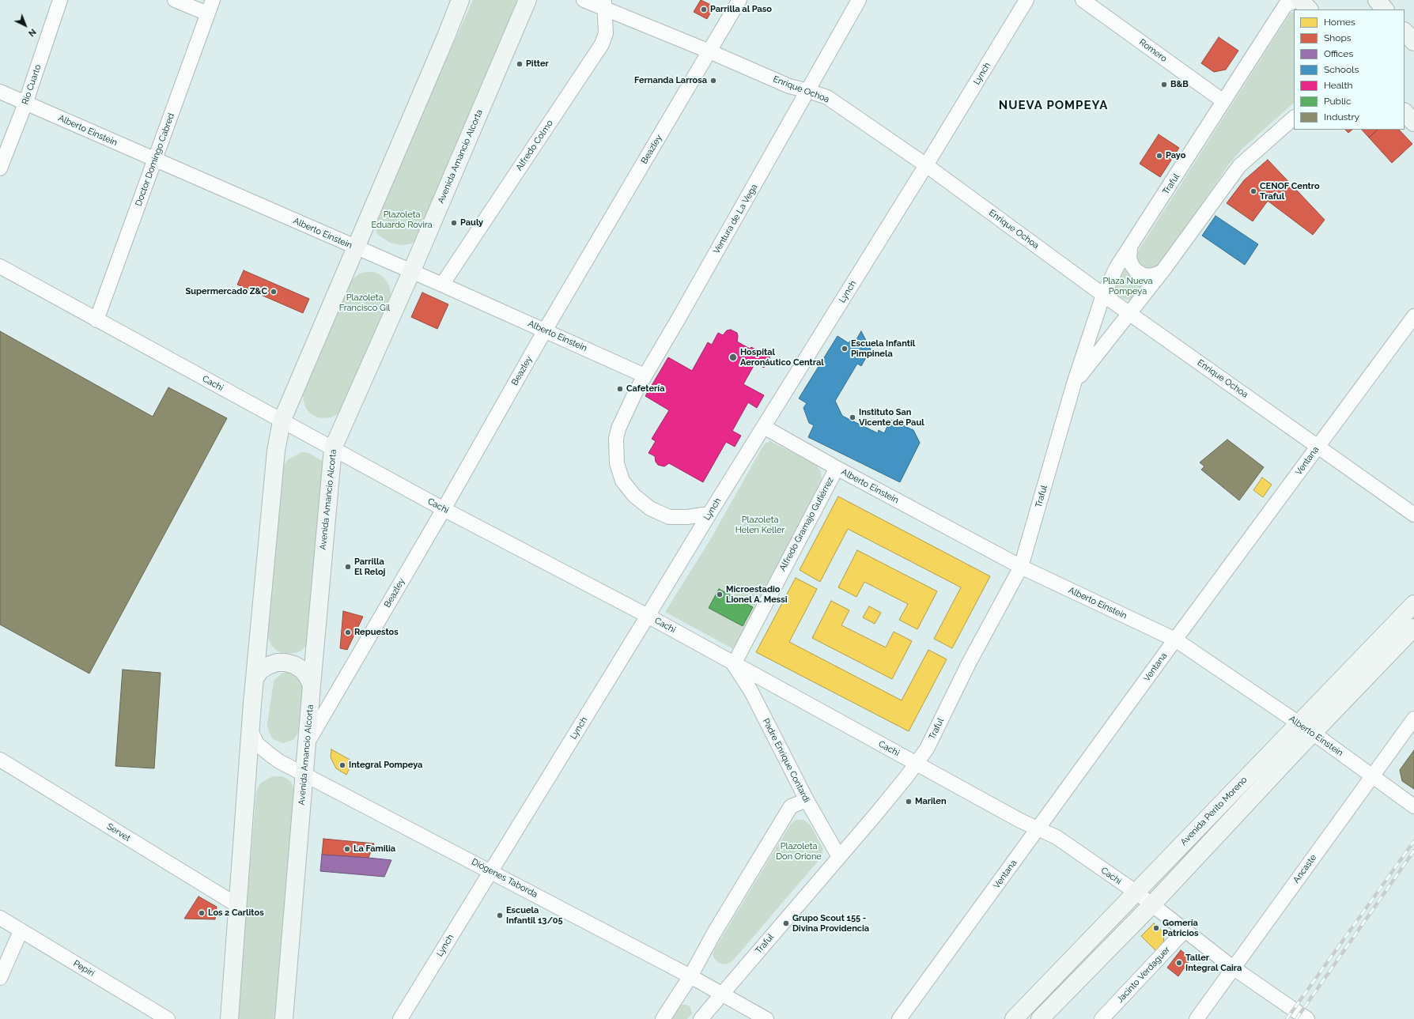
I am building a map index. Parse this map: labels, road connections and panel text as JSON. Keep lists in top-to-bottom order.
{
  "streets": {
    "main road": ["Avenida Amancio Alcorta", "Avenida Perito Moreno"],
    "street": [
      "Romero",
      "Lynch",
      "Río Cuarto",
      "Enrique Ochoa",
      "Alberto Einstein",
      "Alfredo Colmo",
      "Beazley",
      "Doctor Domingo Cabred",
      "Traful",
      "Ventura de La Vega",
      "Cachi",
      "Ventana",
      "Alfredo Gramajo Gutiérrez",
      "Padre Enrique Contardi",
      "Servet",
      "Ancaste",
      "Diógenes Taborda",
      "Pepirí",
      "Jacinto Verdaguer"
    ]
  },
  "crossings": [
    ["Romero", "Traful"],
    ["Lynch", "Enrique Ochoa"],
    ["Lynch", "Alberto Einstein"],
    ["Lynch", "Ventura de La Vega"],
    ["Lynch", "Cachi"],
    ["Lynch", "Diógenes Taborda"],
    ["Río Cuarto", "Alberto Einstein"],
    ["Enrique Ochoa", "Alfredo Colmo"],
    ["Enrique Ochoa", "Beazley"],
    ["Enrique Ochoa", "Traful"],
    ["Enrique Ochoa", "Ventura de La Vega"],
    ["Enrique Ochoa", "Ventana"],
    ["Alberto Einstein", "Alfredo Colmo"],
    ["Alberto Einstein", "Beazley"],
    ["Alberto Einstein", "Avenida Amancio Alcorta"],
    ["Alberto Einstein", "Doctor Domingo Cabred"],
    ["Alberto Einstein", "Traful"],
    ["Alberto Einstein", "Ventura de La Vega"],
    ["Alberto Einstein", "Ventana"],
    ["Alberto Einstein", "Alfredo Gramajo Gutiérrez"],
    ["Alberto Einstein", "Avenida Perito Moreno"],
    ["Alberto Einstein", "Ancaste"],
    ["Beazley", "Avenida Amancio Alcorta"],
    ["Beazley", "Cachi"],
    ["Avenida Amancio Alcorta", "Cachi"],
    ["Avenida Amancio Alcorta", "Diógenes Taborda"],
    ["Doctor Domingo Cabred", "Cachi"],
    ["Traful", "Cachi"],
    ["Traful", "Padre Enrique Contardi"],
    ["Traful", "Diógenes Taborda"],
    ["Cachi", "Ventana"],
    ["Cachi", "Alfredo Gramajo Gutiérrez"],
    ["Cachi", "Padre Enrique Contardi"],
    ["Cachi", "Avenida Perito Moreno"],
    ["Cachi", "Ancaste"],
    ["Cachi", "Jacinto Verdaguer"],
    ["Alfredo Gramajo Gutiérrez", "Padre Enrique Contardi"]
  ],
  "districts": ["NUEVA POMPEYA"],
  "parks": [
    "Plazoleta Eduardo Rovira",
    "Plaza Nueva Pompeya",
    "Plazoleta Francisco Gil",
    "Plazoleta Helen Keller",
    "Plazoleta Don Orione"
  ],
  "places": [
    "Parrilla al Paso",
    "Pitter",
    "Fernanda Larrosa",
    "B&B",
    "Payo",
    "CENOF Centro Traful",
    "Pauly",
    "Supermercado Z&C",
    "Escuela Infantil Pimpinela",
    "Hospital Aeronáutico Central",
    "Cafetería",
    "Instituto San Vicente de Paul",
    "Parrilla El Reloj",
    "Microestadio Lionel A. Messi",
    "Repuestos",
    "Integral Pompeya",
    "Marilen",
    "La Familia",
    "Los 2 Carlitos",
    "Escuela Infantil 13/05",
    "Grupo Scout 155 - Divina Providencia",
    "Gomería Patricios",
    "Taller Integral Caira"
  ],
  "legend": [
    "Homes",
    "Shops",
    "Offices",
    "Schools",
    "Health",
    "Public",
    "Industry"
  ],
  "north": "bottom right"
}
